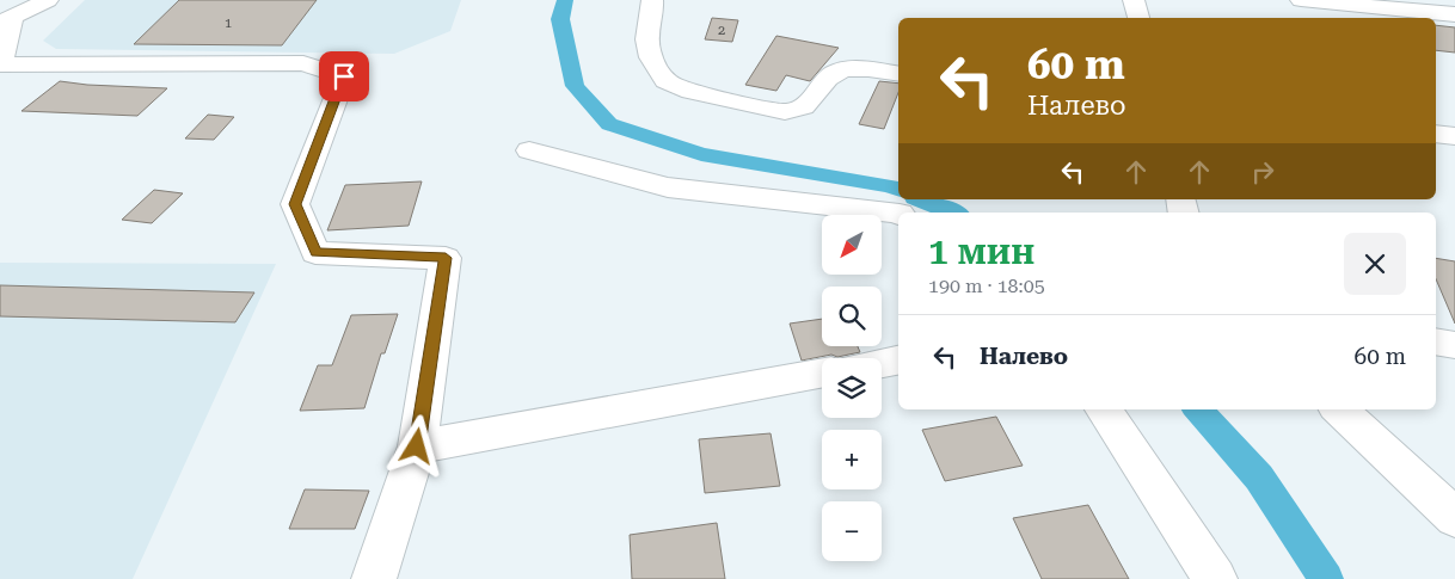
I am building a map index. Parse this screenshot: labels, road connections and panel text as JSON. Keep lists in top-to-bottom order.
{
  "house_numbers": ["1", "2"],
  "north": "bottom left",
  "page": {
    "turn": ["60 m", "Налево"],
    "heading": ["1 мин", "190 m · 18:05"],
    "map_buttons": ["+", "−"],
    "list": [
      {
        "name": "Налево",
        "value": "60 m"
      }
    ]
  }
}
